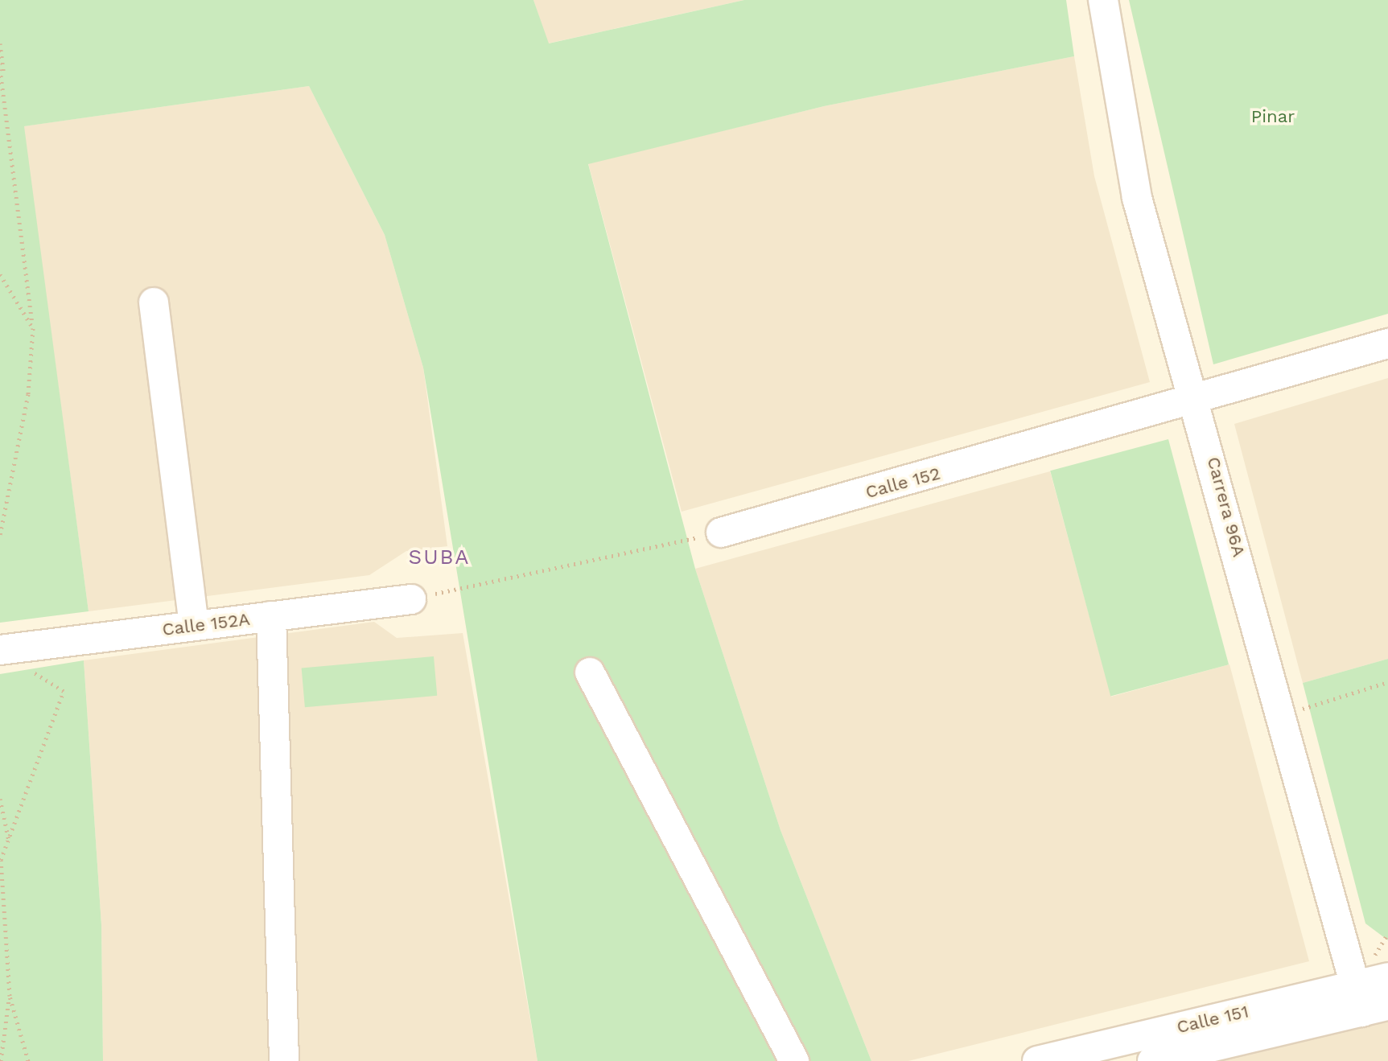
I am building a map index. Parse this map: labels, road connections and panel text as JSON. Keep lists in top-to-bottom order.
{
  "streets": {
    "street": [
      "Calle 152",
      "Carrera 96A",
      "Calle 152A",
      "Calle 151"
    ]
  },
  "crossings": [
    ["Calle 152", "Carrera 96A"],
    ["Carrera 96A", "Calle 151"]
  ],
  "districts": ["SUBA"],
  "parks": ["Pinar"]
}
